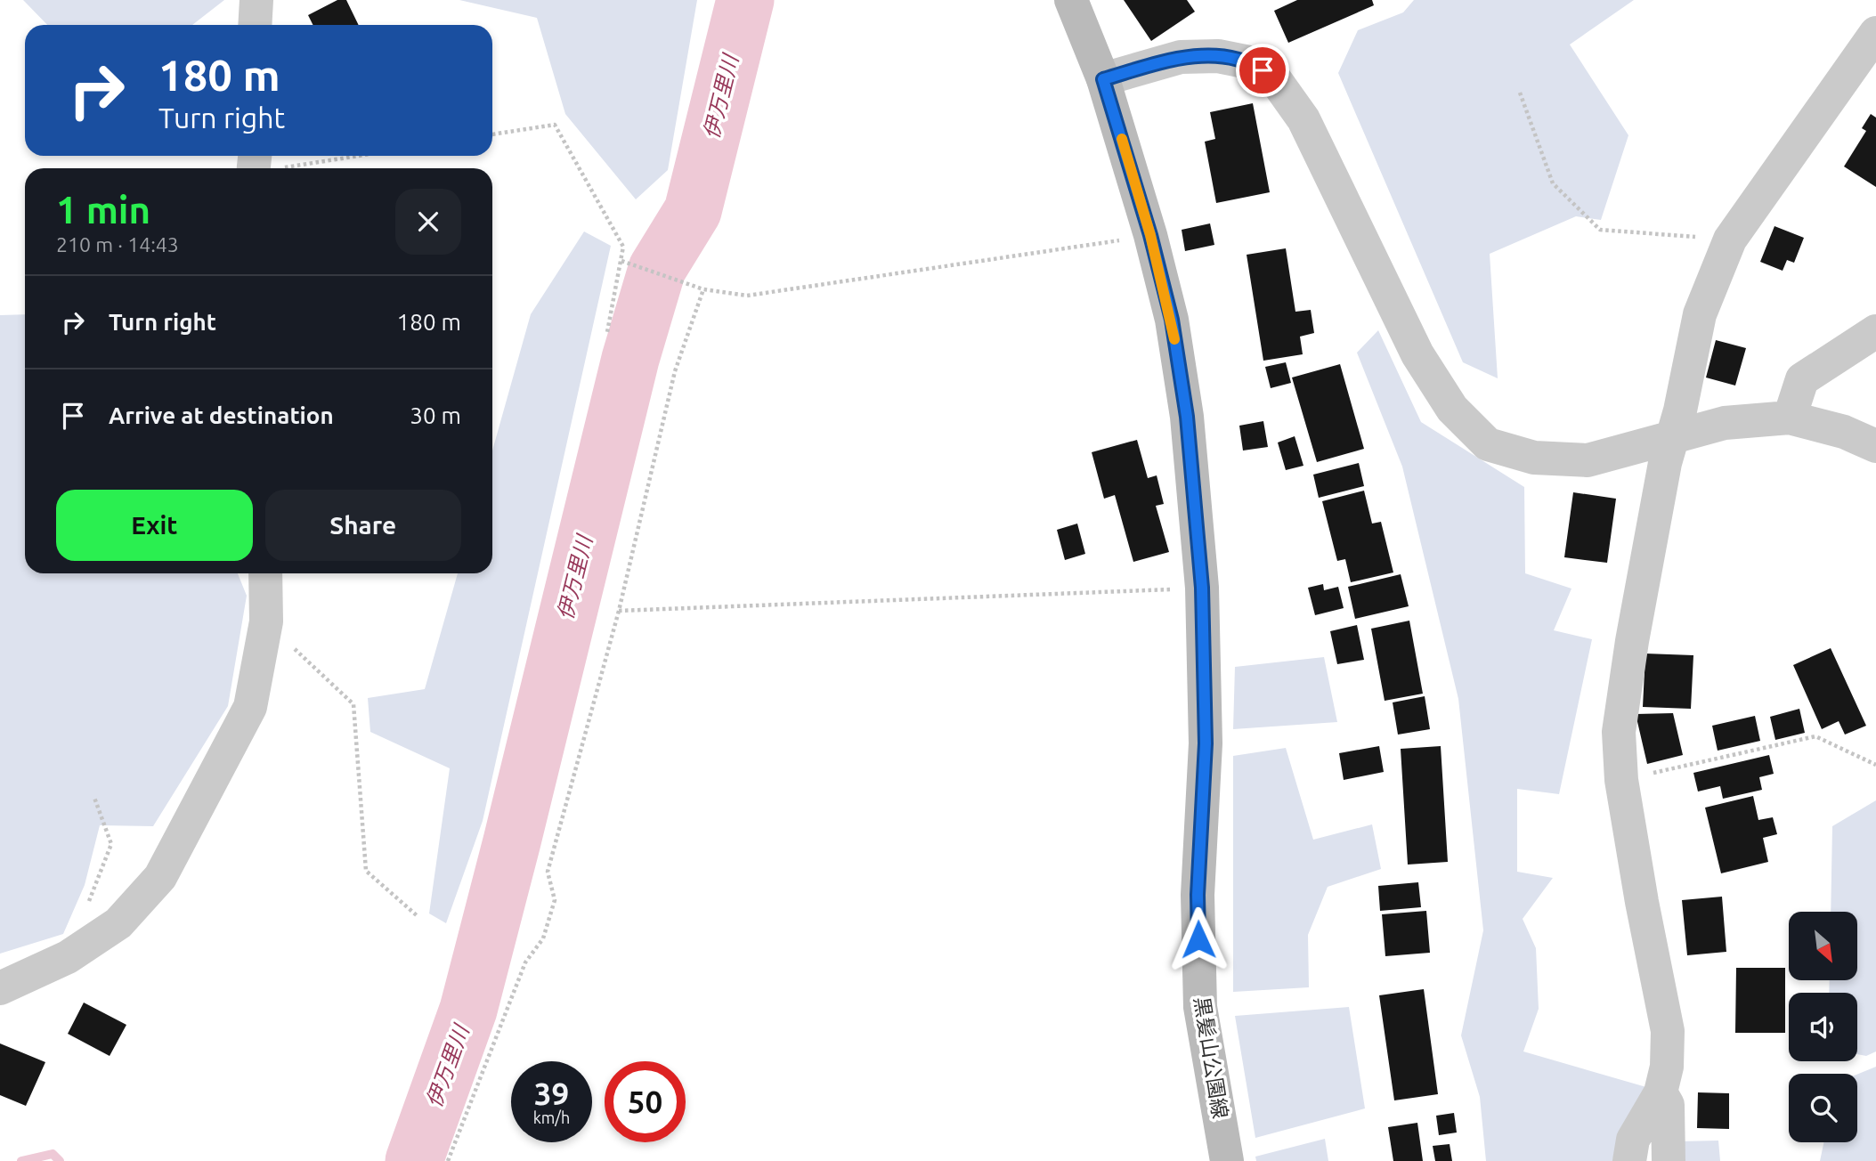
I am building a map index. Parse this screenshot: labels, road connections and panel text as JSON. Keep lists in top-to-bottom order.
{
  "streets": {
    "main road": ["黒髪山公園線"]
  },
  "water": ["伊万里川"],
  "north": "bottom right",
  "page": {
    "turn": ["180 m", "Turn right"],
    "heading": ["1 min", "210 m · 14:43"],
    "list": [
      {
        "name": "Turn right",
        "value": "180 m"
      },
      {
        "name": "Arrive at destination",
        "value": "30 m"
      }
    ],
    "buttons": ["Exit", "Share"],
    "speed": "39 km/h",
    "limit": "50"
  }
}
